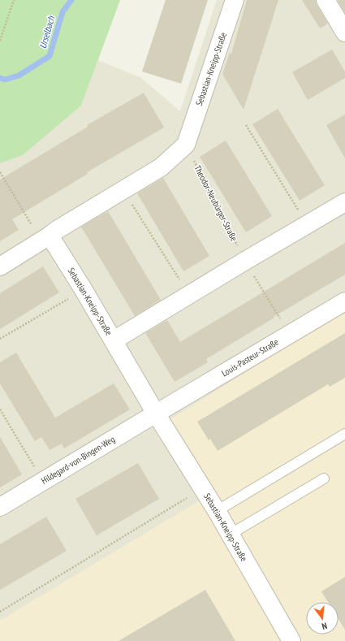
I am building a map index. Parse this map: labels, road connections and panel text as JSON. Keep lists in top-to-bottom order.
{
  "streets": {
    "street": ["Sebastian-Kneipp-Straße", "Louis-Pasteur-Straße", "Hildegard-von-Bingen-Weg"],
    "path": ["Theodor-Neubürger-Straße"]
  },
  "crossings": [
    ["Sebastian-Kneipp-Straße", "Theodor-Neubürger-Straße"],
    ["Sebastian-Kneipp-Straße", "Louis-Pasteur-Straße"],
    ["Sebastian-Kneipp-Straße", "Hildegard-von-Bingen-Weg"],
    ["Louis-Pasteur-Straße", "Hildegard-von-Bingen-Weg"]
  ],
  "water": ["Urselbach"],
  "north": "bottom"
}
